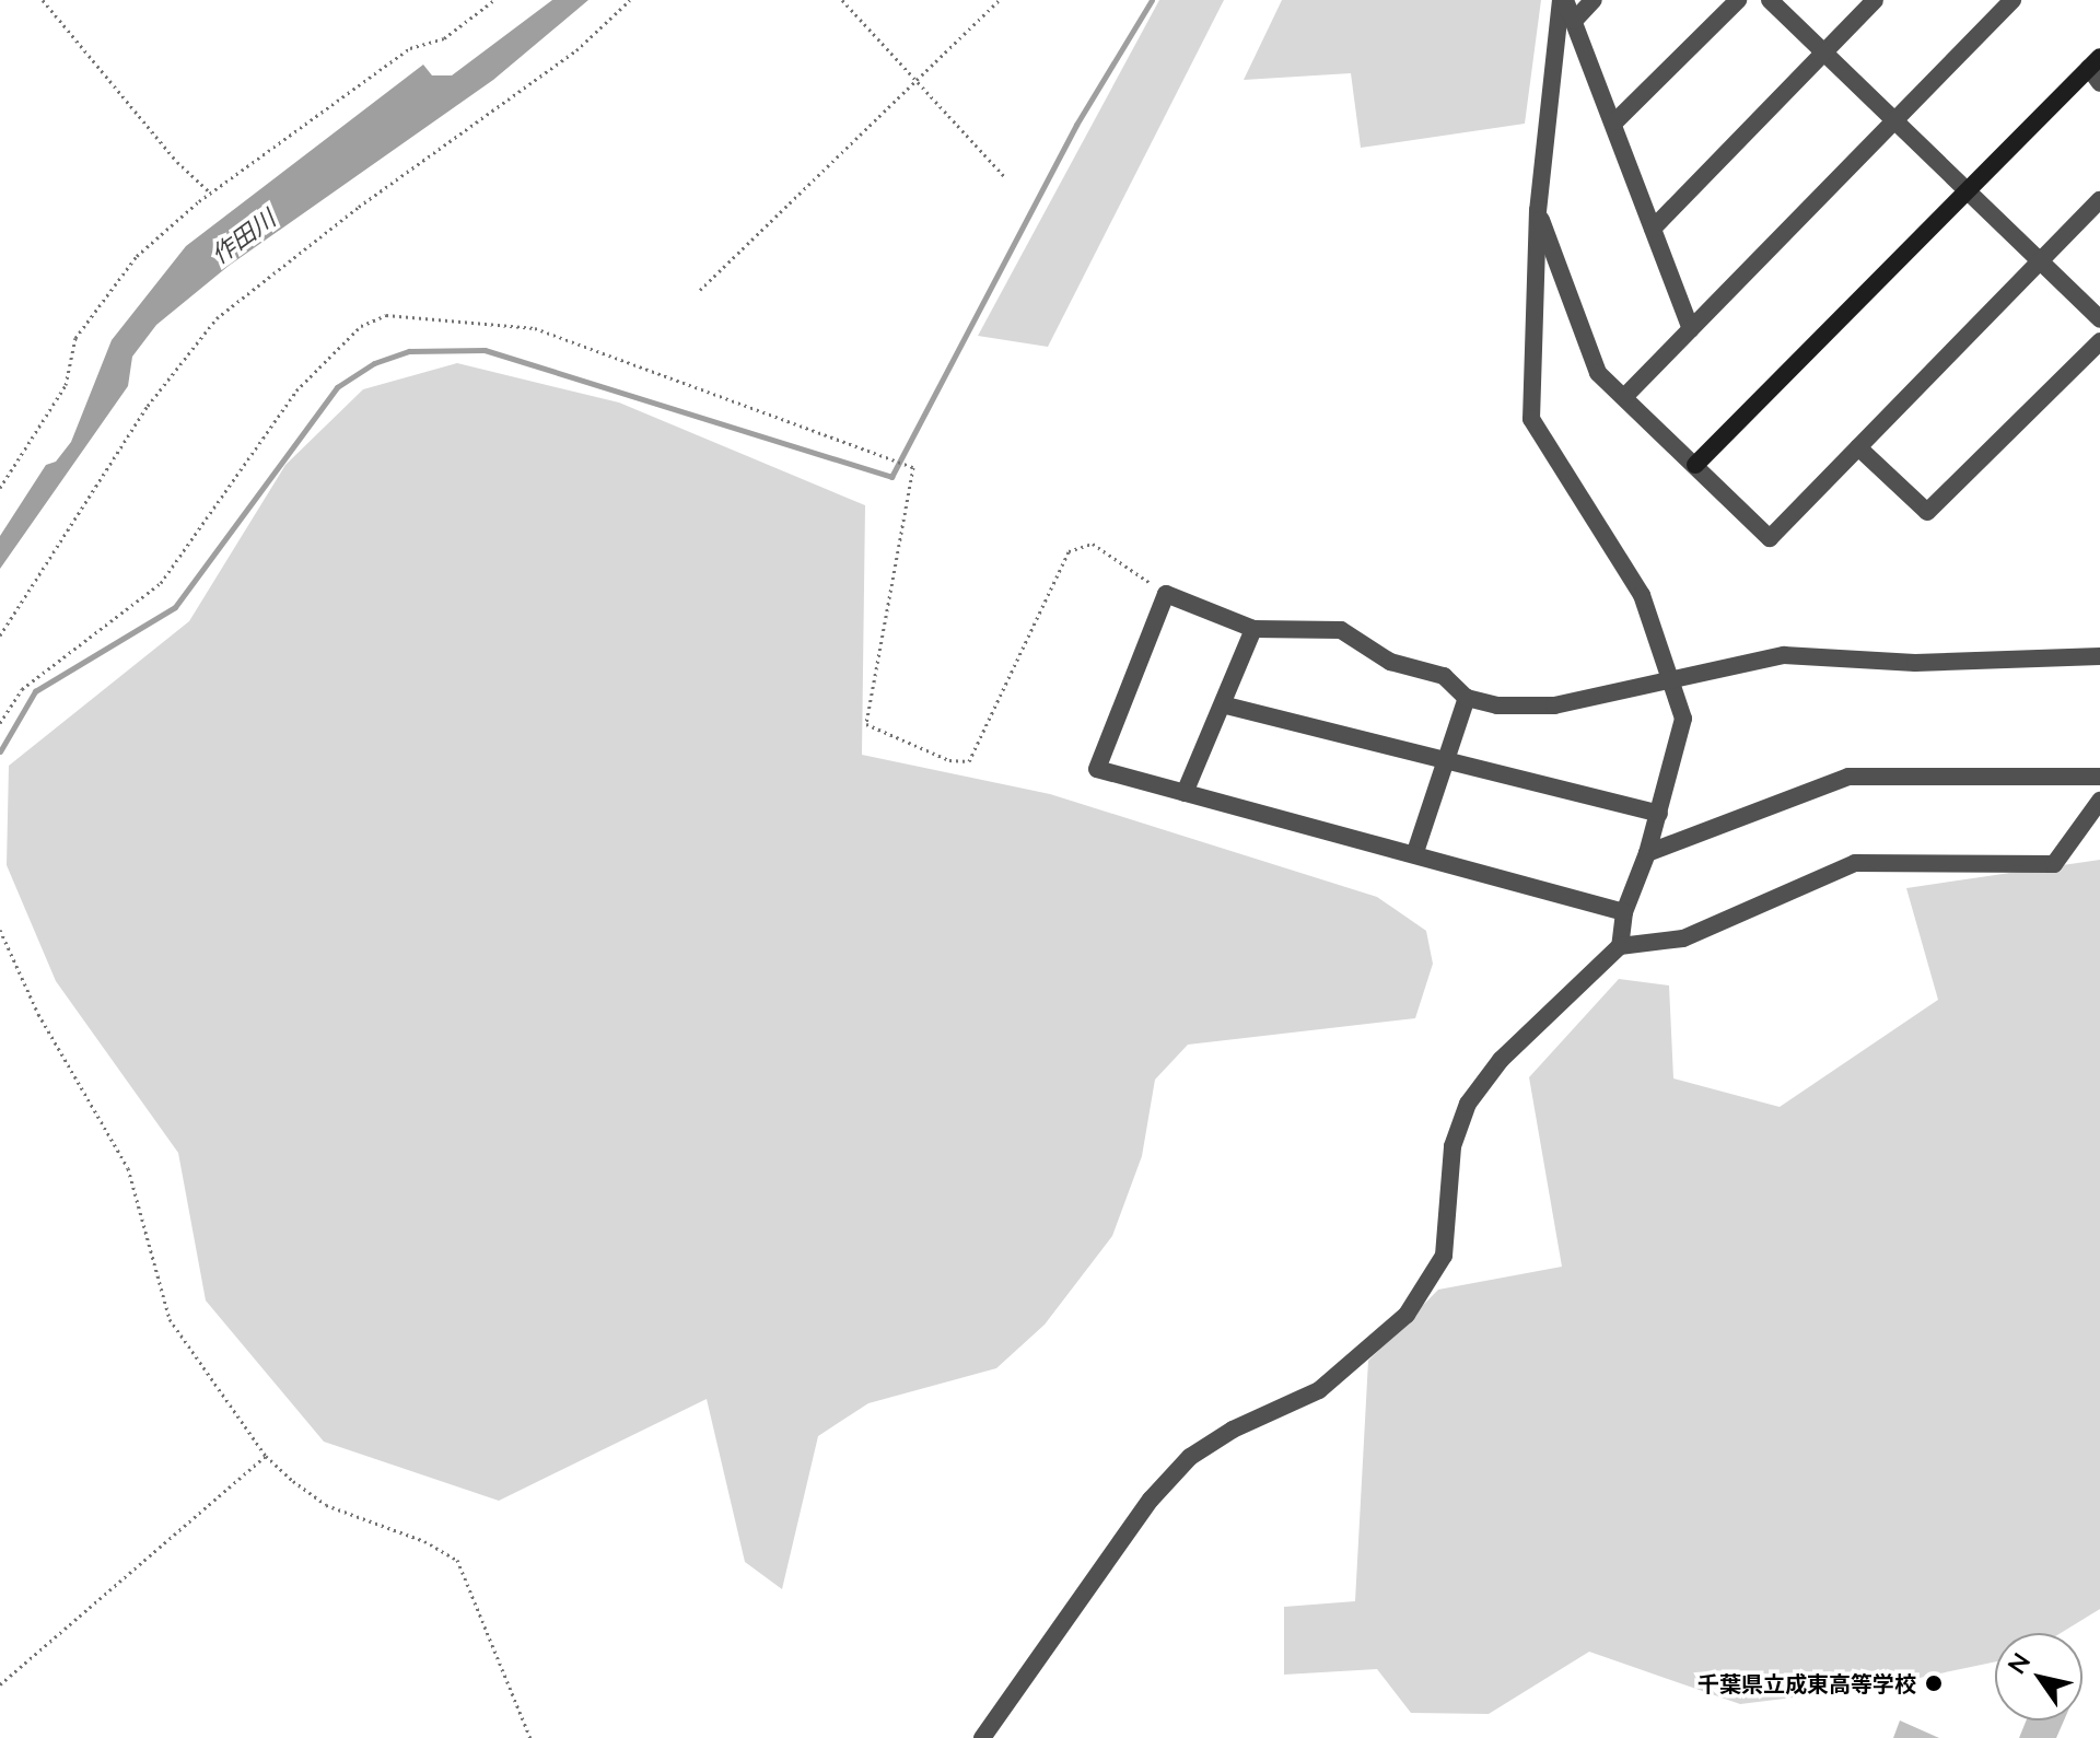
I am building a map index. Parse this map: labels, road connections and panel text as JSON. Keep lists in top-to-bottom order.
{
  "water": ["作田川"],
  "places": ["千葉県立成東高等学校"],
  "north": "top left"
}
